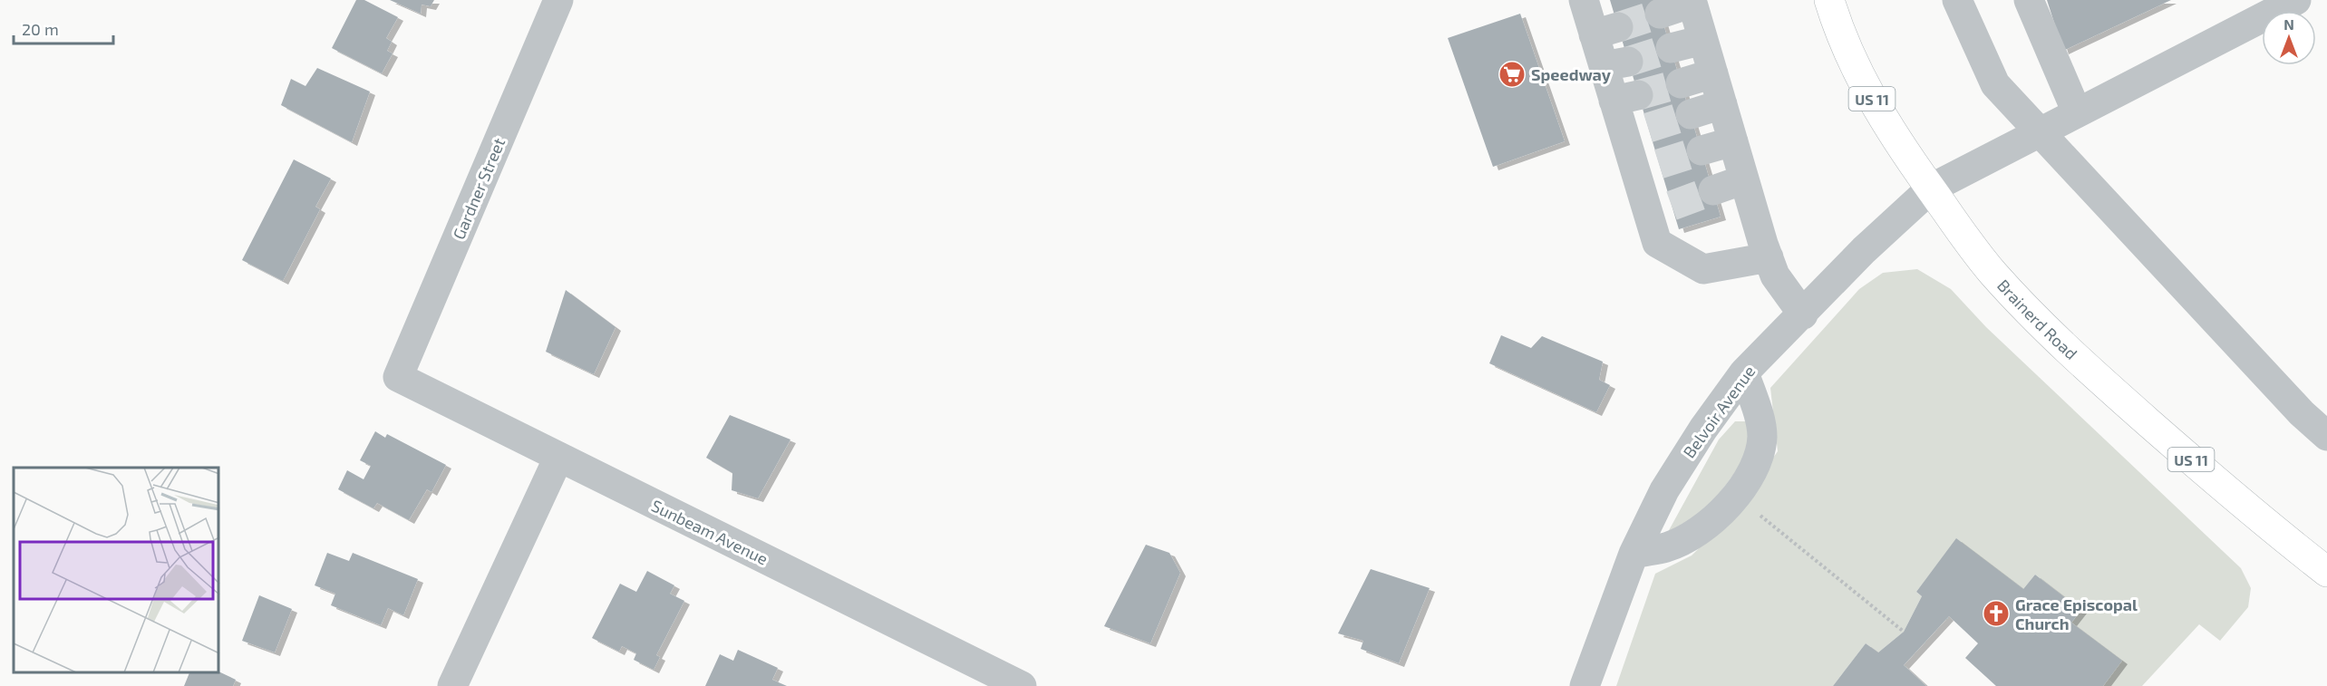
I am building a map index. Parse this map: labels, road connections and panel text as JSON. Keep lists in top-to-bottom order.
{
  "streets": {
    "main road": ["US 11", "Brainerd Road"],
    "street": ["Gardner Street", "Belvoir Avenue", "Sunbeam Avenue"]
  },
  "crossings": [
    ["Gardner Street", "Sunbeam Avenue"],
    ["Brainerd Road", "Belvoir Avenue"]
  ],
  "places": {
    "supermarket": ["Speedway"],
    "church": ["Grace Episcopal Church"]
  },
  "scale_bar": "20 m",
  "north": "top"
}
